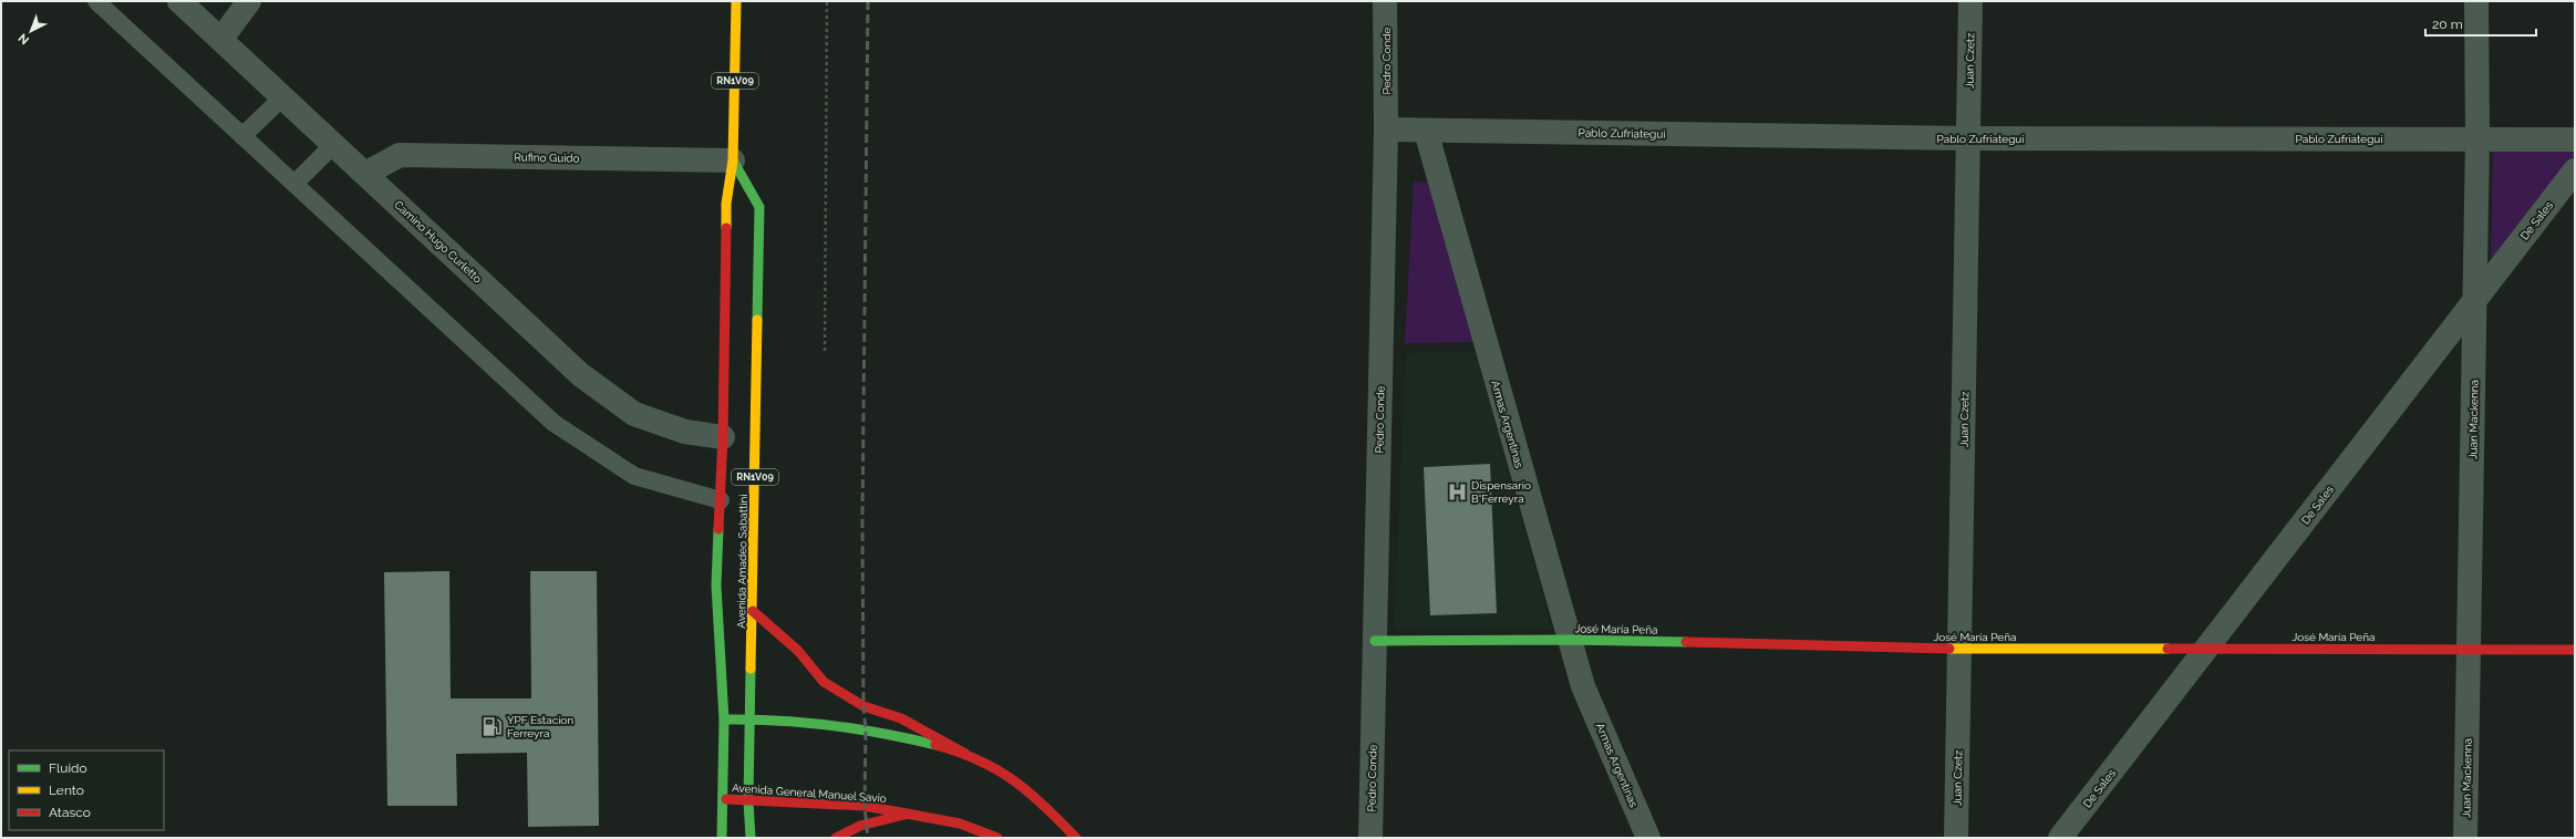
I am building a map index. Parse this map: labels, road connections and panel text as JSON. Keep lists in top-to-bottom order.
{
  "streets": {
    "main road": [
      "RN1V09",
      "Avenida Amadeo Sabattini",
      "José María Peña",
      "Avenida General Manuel Savio"
    ],
    "street": [
      "Pedro Conde",
      "Juan Czetz",
      "Pablo Zufriategui",
      "Rufino Guido",
      "De Sales",
      "Camino Hugo Curletto",
      "Juan Mackenna",
      "Armas Argentinas"
    ]
  },
  "crossings": [
    ["Pedro Conde", "Pablo Zufriategui"],
    ["Pedro Conde", "José María Peña"],
    ["Juan Czetz", "Pablo Zufriategui"],
    ["Juan Czetz", "José María Peña"],
    ["Pablo Zufriategui", "Juan Mackenna"],
    ["Pablo Zufriategui", "Armas Argentinas"],
    ["Rufino Guido", "Camino Hugo Curletto"],
    ["Rufino Guido", "Avenida Amadeo Sabattini"],
    ["De Sales", "Juan Mackenna"],
    ["De Sales", "José María Peña"],
    ["Camino Hugo Curletto", "Avenida Amadeo Sabattini"],
    ["Juan Mackenna", "José María Peña"],
    ["Armas Argentinas", "José María Peña"],
    ["Avenida Amadeo Sabattini", "Avenida General Manuel Savio"]
  ],
  "places": {
    "hospital": ["Dispensario B°Ferreyra"],
    "fuel station": ["YPF Estacion Ferreyra"]
  },
  "legend": ["Fluido", "Lento", "Atasco"],
  "scale_bar": "20 m",
  "north": "bottom left"
}
